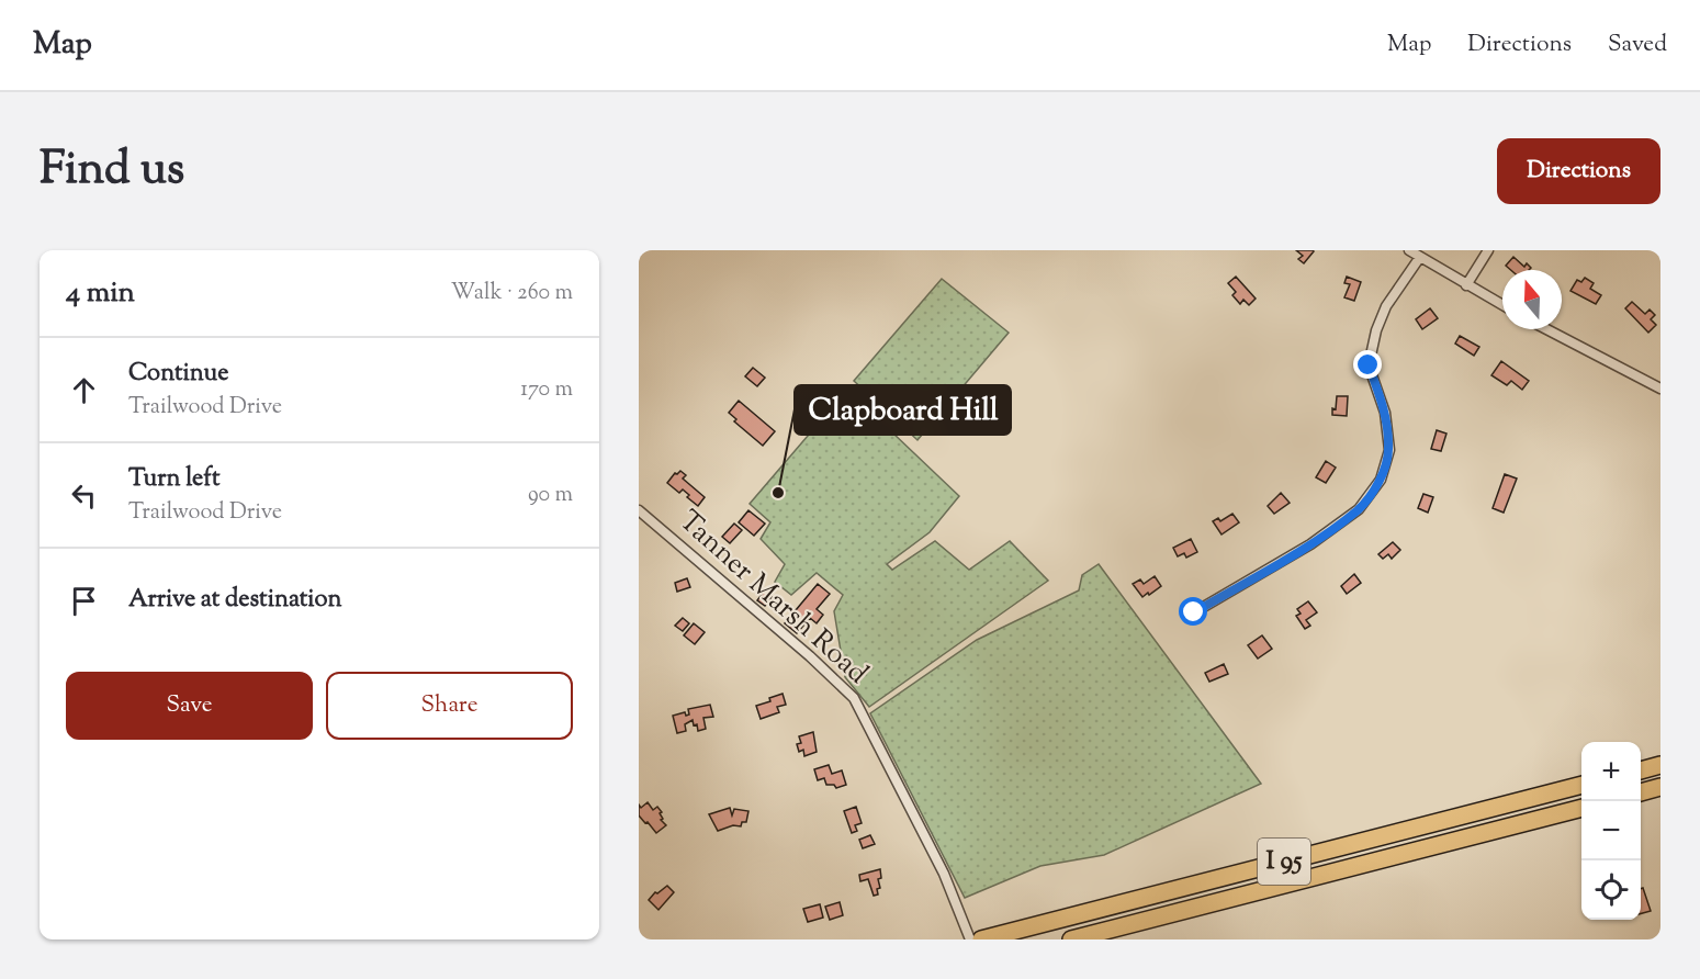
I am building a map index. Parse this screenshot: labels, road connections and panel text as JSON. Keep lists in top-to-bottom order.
{
  "streets": {
    "highway": ["I 95"],
    "street": ["Tanner Marsh Road"]
  },
  "places": ["Clapboard Hill"],
  "north": "top",
  "page": {
    "header": "Map",
    "nav": ["Map", "Directions", "Saved"],
    "title": "Find us",
    "buttons": [
      "Directions",
      ["Save", "Share"]
    ],
    "heading": ["4 min", "Walk · 260 m"],
    "list": [
      ["Continue", "Trailwood Drive", "170 m"],
      ["Turn left", "Trailwood Drive", "90 m"],
      "Arrive at destination"
    ],
    "map_buttons": ["+", "−"]
  }
}
